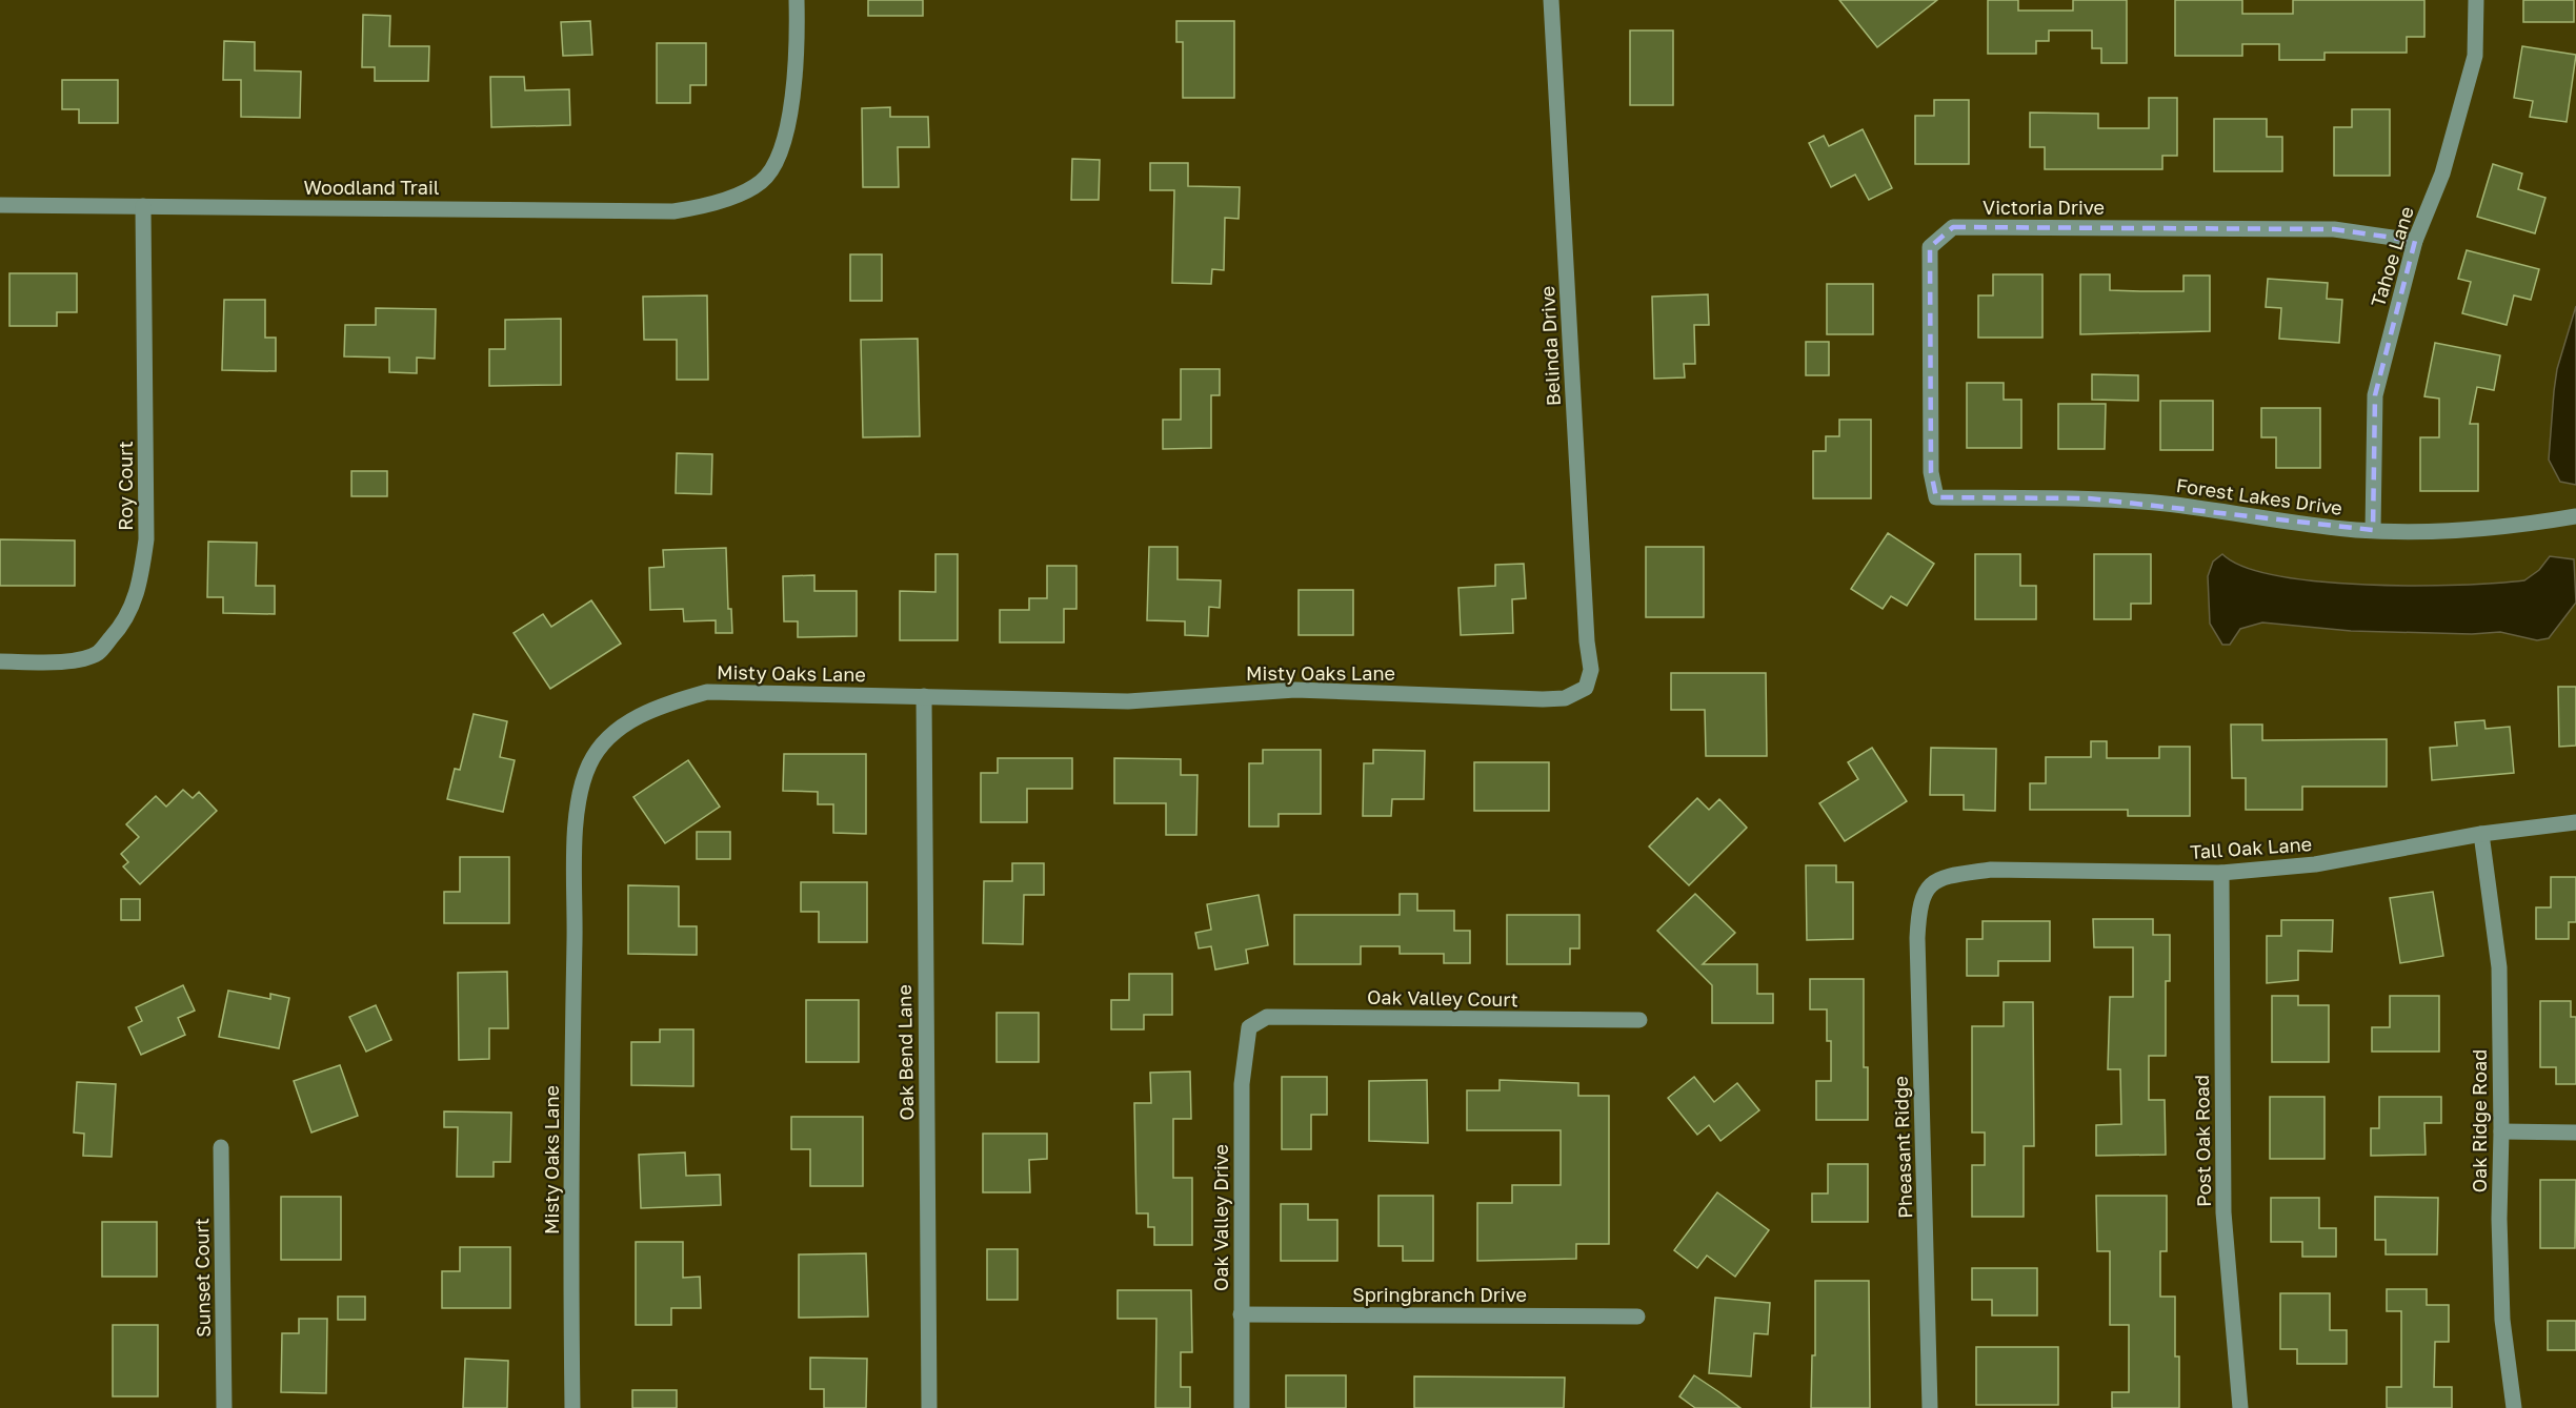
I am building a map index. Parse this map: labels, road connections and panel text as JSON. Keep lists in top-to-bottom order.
{
  "streets": {
    "street": [
      "Woodland Trail",
      "Victoria Drive",
      "Tahoe Lane",
      "Belinda Drive",
      "Roy Court",
      "Forest Lakes Drive",
      "Misty Oaks Lane",
      "Tall Oak Lane",
      "Oak Valley Court",
      "Oak Bend Lane",
      "Oak Ridge Road",
      "Post Oak Road",
      "Pheasant Ridge",
      "Oak Valley Drive",
      "Sunset Court",
      "Springbranch Drive"
    ]
  },
  "crossings": [
    ["Woodland Trail", "Roy Court"],
    ["Victoria Drive", "Tahoe Lane"],
    ["Victoria Drive", "Forest Lakes Drive"],
    ["Tahoe Lane", "Forest Lakes Drive"],
    ["Belinda Drive", "Misty Oaks Lane"],
    ["Misty Oaks Lane", "Oak Bend Lane"],
    ["Tall Oak Lane", "Oak Ridge Road"],
    ["Tall Oak Lane", "Post Oak Road"],
    ["Tall Oak Lane", "Pheasant Ridge"],
    ["Oak Valley Court", "Oak Valley Drive"],
    ["Oak Valley Drive", "Springbranch Drive"]
  ]
}
